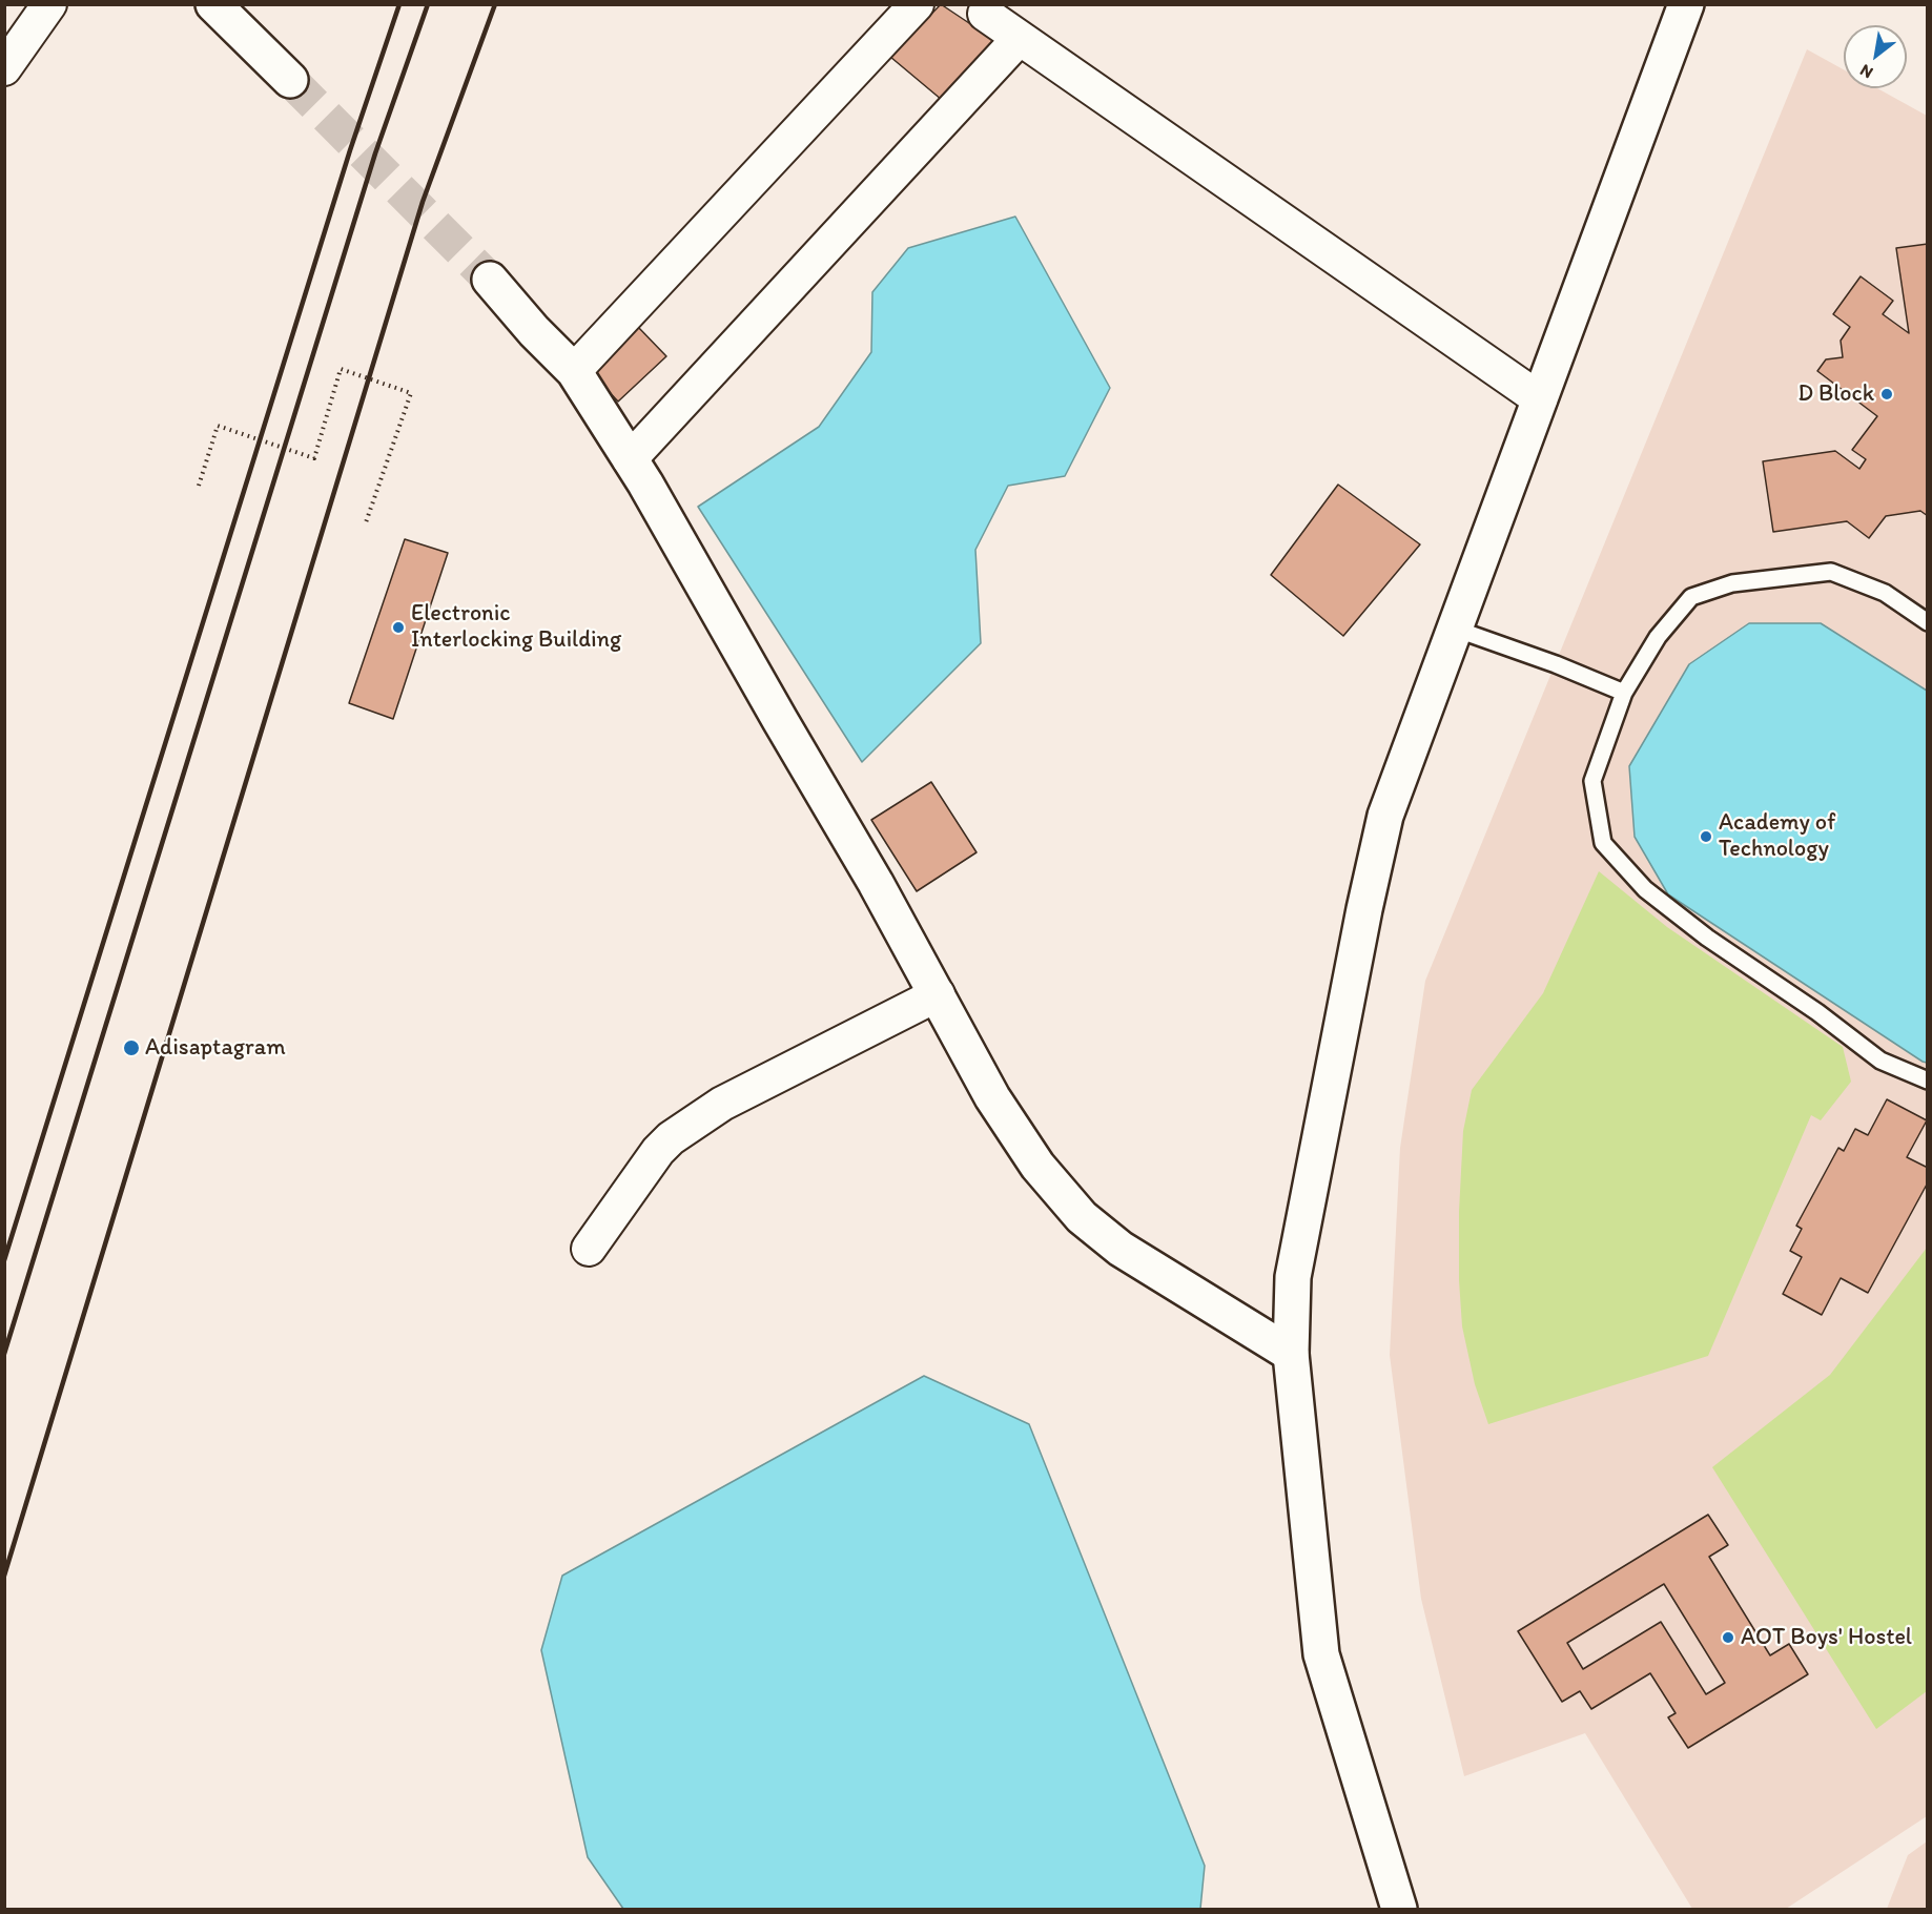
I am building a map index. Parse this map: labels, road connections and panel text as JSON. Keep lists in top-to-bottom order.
{
  "places": [
    "D Block",
    "Electronic Interlocking Building",
    "Academy of Technology",
    "Adisaptagram",
    "AOT Boys' Hostel"
  ],
  "north": "bottom left"
}
